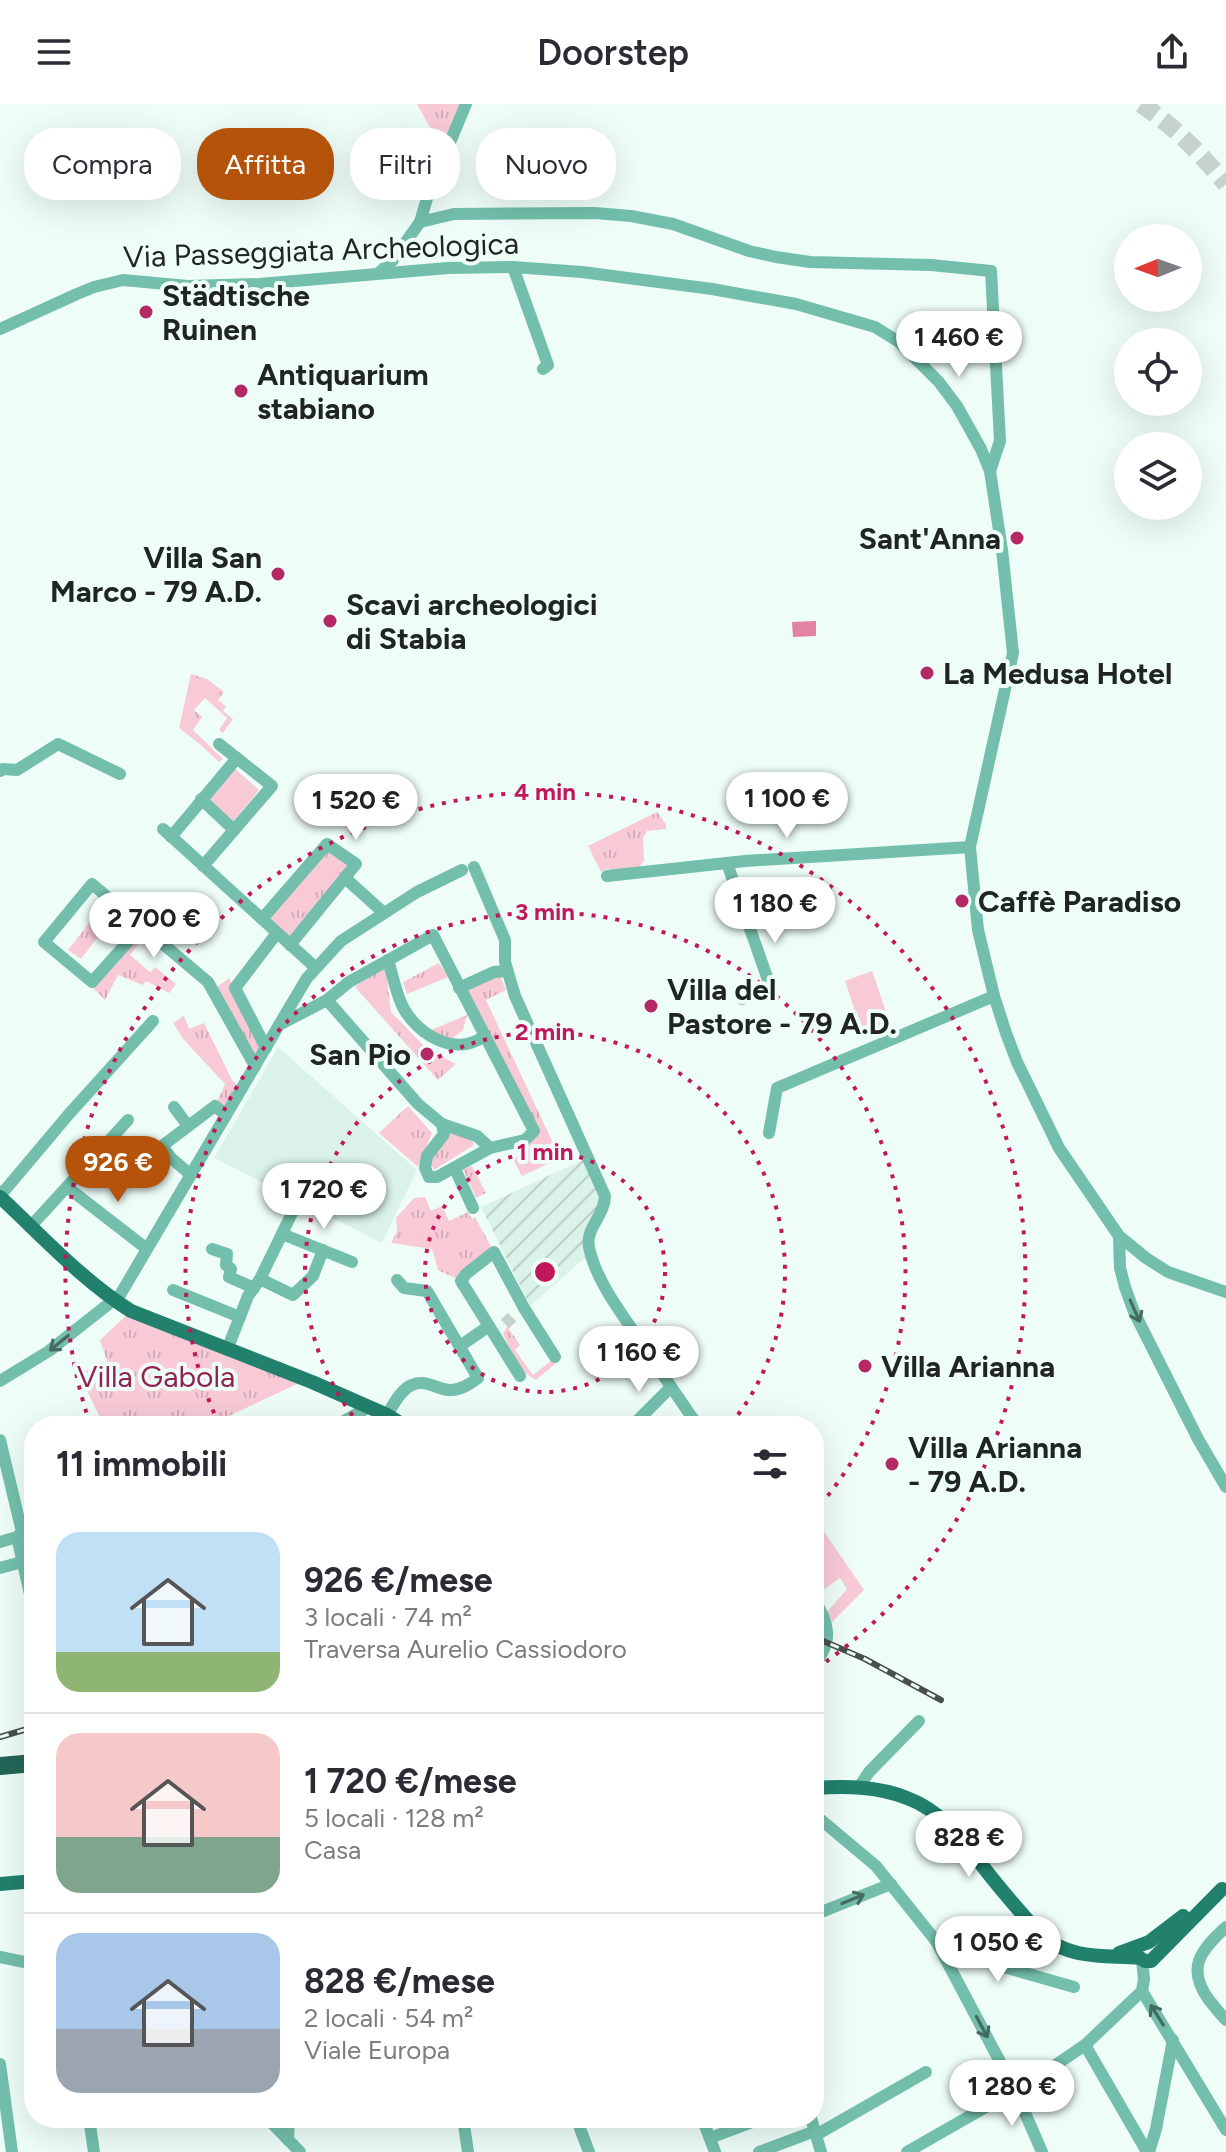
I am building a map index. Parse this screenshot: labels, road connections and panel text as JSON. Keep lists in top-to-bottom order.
{
  "streets": {
    "street": ["Via Passeggiata Archeologica"]
  },
  "parks": ["Villa Gabola"],
  "places": [
    "Städtische Ruinen",
    "Antiquarium stabiano",
    "Sant'Anna",
    "Villa San Marco - 79 A.D.",
    "Scavi archeologici di Stabia",
    "La Medusa Hotel",
    "Caffè Paradiso",
    "Villa del Pastore - 79 A.D.",
    "San Pio",
    "Villa Arianna",
    "Villa Arianna - 79 A.D."
  ],
  "north": "left",
  "page": {
    "header": "Doorstep",
    "chip": [
      "Compra",
      "Affitta",
      "Filtri",
      "Nuovo"
    ],
    "price": [
      "1 460 €",
      "1 100 €",
      "1 520 €",
      "1 180 €",
      "2 700 €",
      "926 €",
      "1 720 €",
      "1 160 €",
      "828 €",
      "1 050 €",
      "1 280 €"
    ],
    "heading": "11 immobili",
    "list": [
      {
        "name": "926 €/mese",
        "note": "3 locali · 74 m² · Traversa Aurelio Cassiodoro"
      },
      {
        "name": "1 720 €/mese",
        "note": "5 locali · 128 m² · Casa"
      },
      {
        "name": "828 €/mese",
        "note": "2 locali · 54 m² · Viale Europa"
      }
    ]
  },
  "rings": [
    "4 min",
    "3 min",
    "2 min",
    "1 min"
  ]
}
